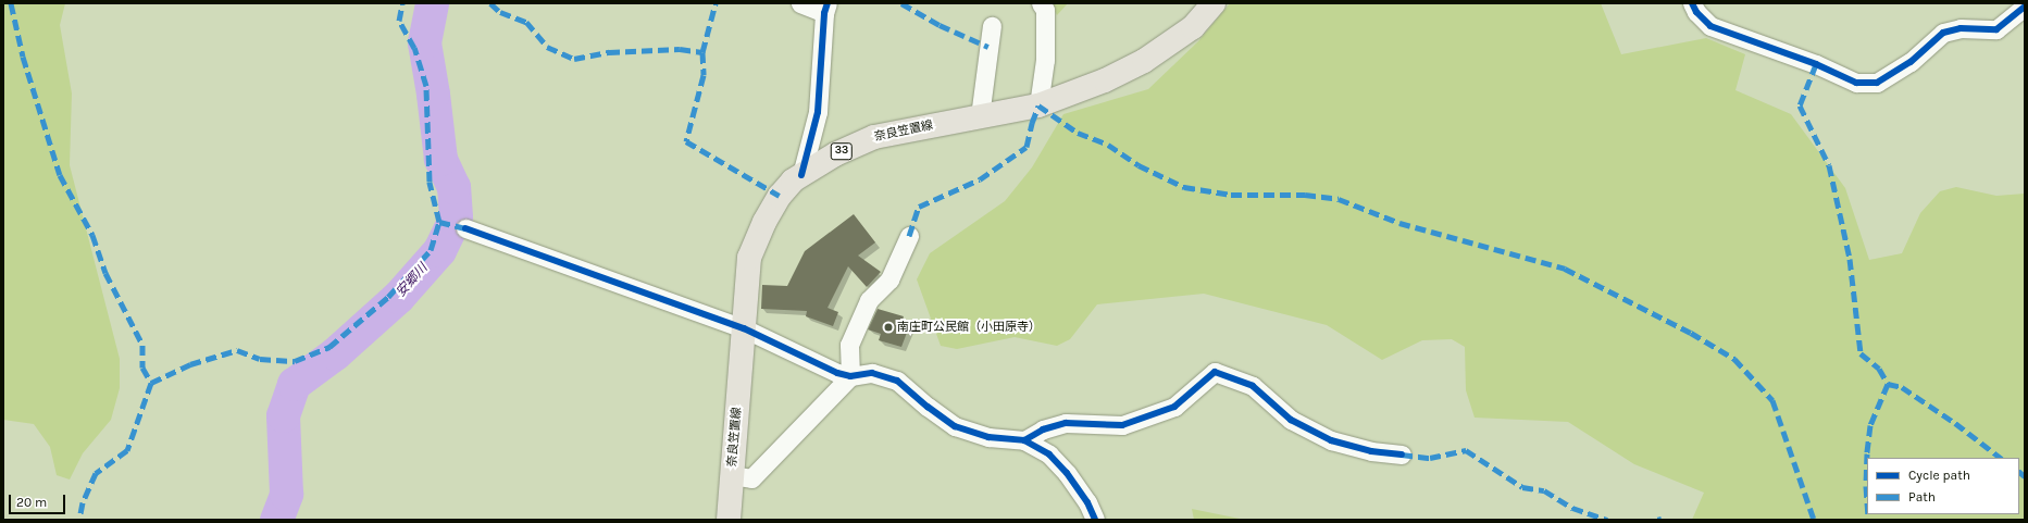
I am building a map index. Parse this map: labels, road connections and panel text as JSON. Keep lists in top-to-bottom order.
{
  "streets": {
    "main road": ["奈良笠置線", "33"]
  },
  "water": ["安郷川"],
  "places": ["南庄町公民館（小田原寺）"],
  "legend": ["Cycle path", "Path"],
  "scale_bar": "20 m"
}
